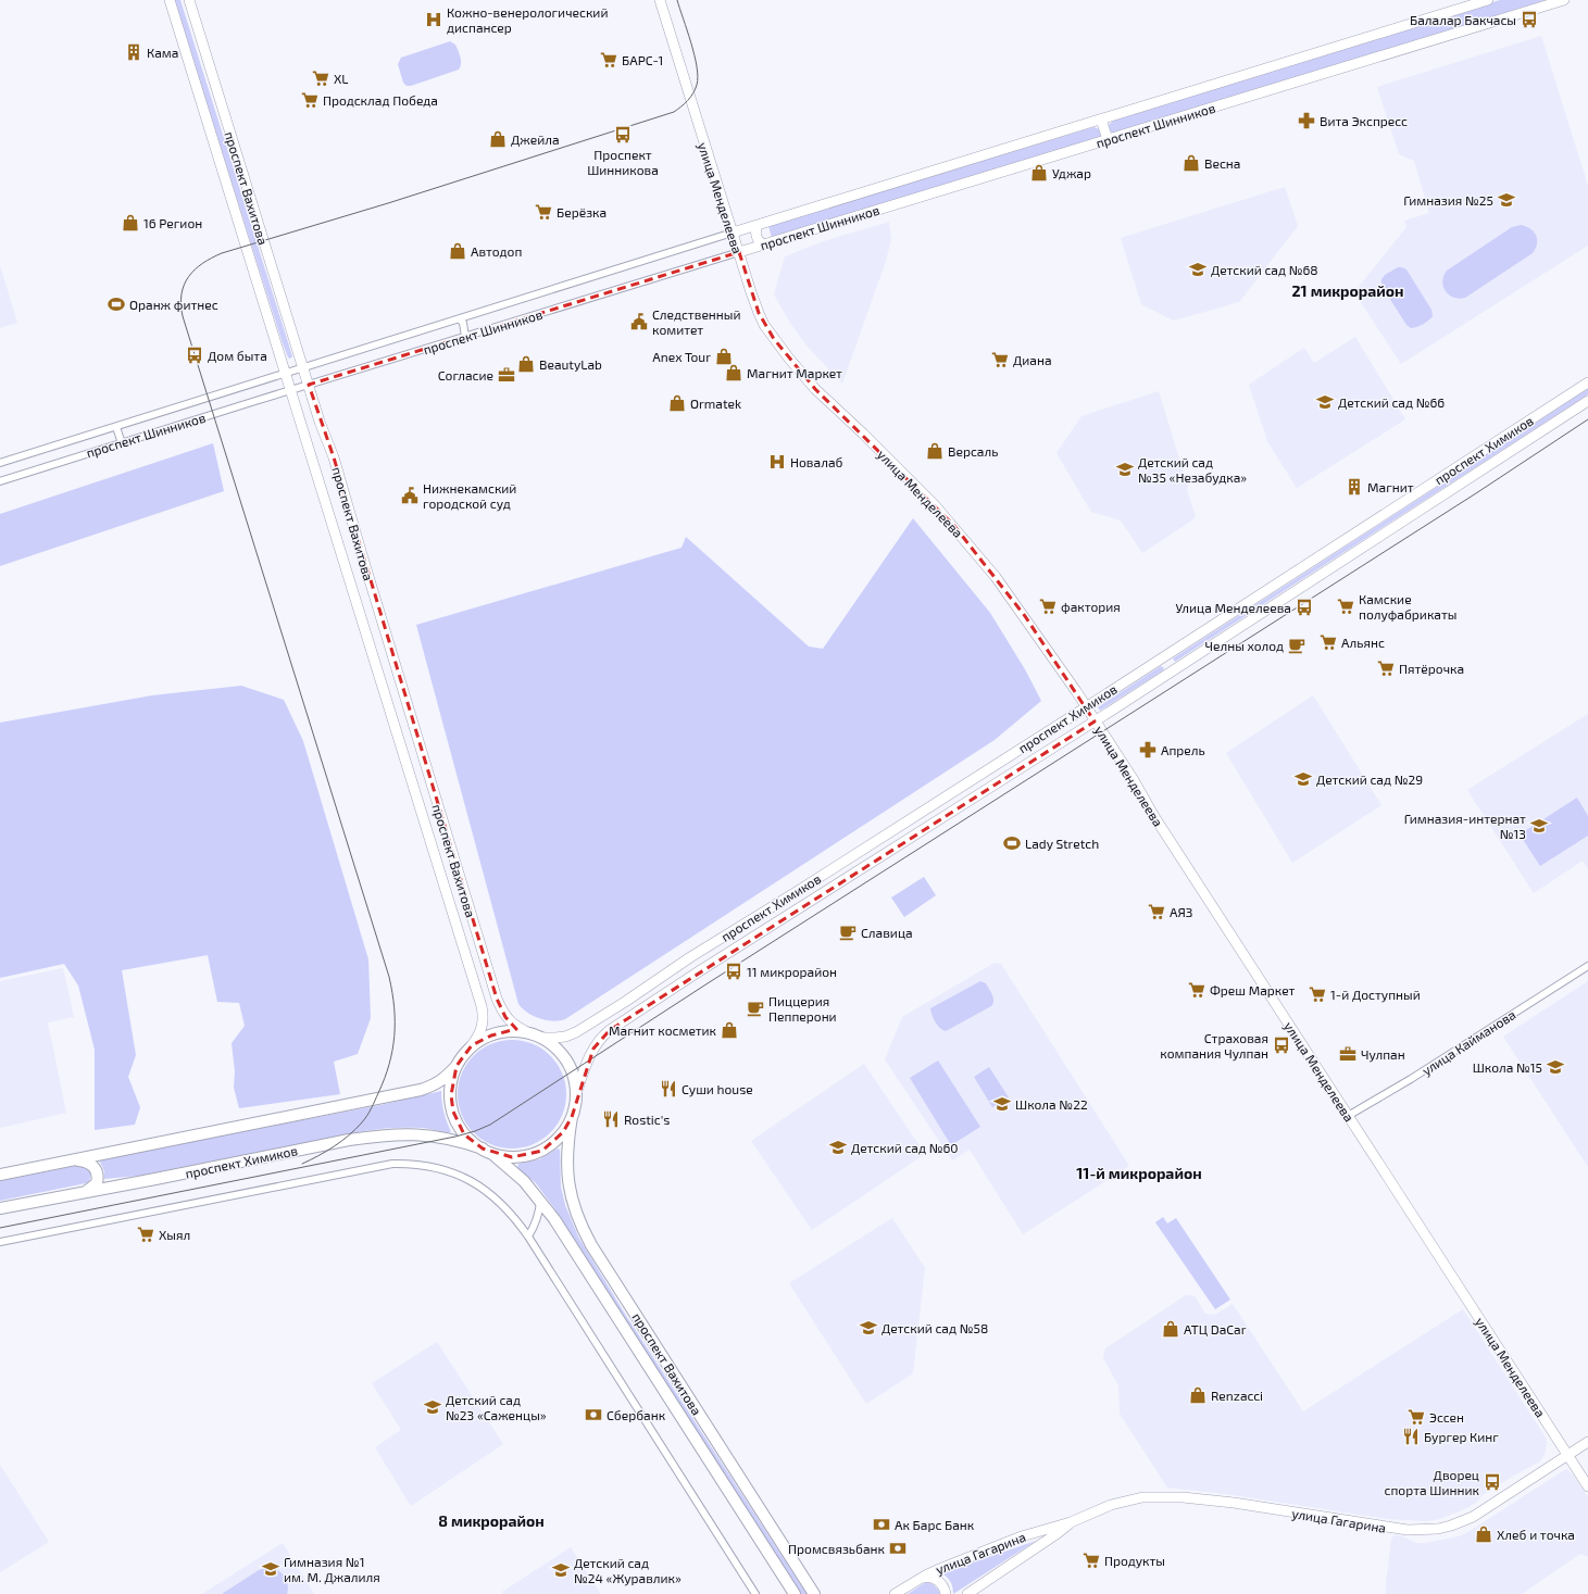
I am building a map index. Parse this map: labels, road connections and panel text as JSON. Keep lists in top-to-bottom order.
{
  "streets": {
    "main road": [
      "проспект Шинников",
      "проспект Вахитова",
      "улица Менделеева",
      "проспект Химиков",
      "улица Гагарина"
    ],
    "street": ["улица Кайманова"]
  },
  "crossings": [
    ["проспект Шинников", "проспект Вахитова"],
    ["проспект Шинников", "улица Менделеева"],
    ["проспект Вахитова", "проспект Химиков"],
    ["улица Менделеева", "проспект Химиков"],
    ["улица Менделеева", "улица Кайманова"],
    ["улица Менделеева", "улица Гагарина"]
  ],
  "districts": ["21 микрорайон", "11-й микрорайон", "8 микрорайон"],
  "places": {
    "hospital": ["Кожно-венерологический диспансер", "Новалаб"],
    "bus stop": [
      "Балалар Бакчасы",
      "Проспект Шинникова",
      "Дом быта",
      "Улица Менделеева",
      "11 микрорайон",
      "Страховая компания Чулпан",
      "Дворец спорта Шинник"
    ],
    "building": ["Кама", "Магнит"],
    "supermarket": [
      "БАРС-1",
      "XL",
      "Продсклад Победа",
      "Берёзка",
      "Диана",
      "фактория",
      "Камские полуфабрикаты",
      "Альянс",
      "Пятёрочка",
      "АЯЗ",
      "Фреш Маркет",
      "1-й Доступный",
      "Хыял",
      "Эссен",
      "Продукты"
    ],
    "pharmacy": ["Вита Экспресс", "Апрель"],
    "shop": [
      "Джейла",
      "Весна",
      "Уджар",
      "16 Регион",
      "Автодоп",
      "Anex Tour",
      "BeautyLab",
      "Магнит Маркет",
      "Ormatek",
      "Версаль",
      "Магнит косметик",
      "АТЦ DaСar",
      "Renzacci",
      "Хлеб и точка"
    ],
    "school or university": [
      "Гимназия №25",
      "Детский сад №68",
      "Детский сад №66",
      "Детский сад №35 «Незабудка»",
      "Детский сад №29",
      "Гимназия-интернат №13",
      "Школа №15",
      "Школа №22",
      "Детский сад №60",
      "Детский сад №58",
      "Детский сад №23 «Саженцы»",
      "Гимназия №1 им. М. Джалиля",
      "Детский сад №24 «Журавлик»"
    ],
    "sports": ["Оранж фитнес", "Lady Stretch"],
    "public building": ["Следственный комитет", "Нижнекамский городской суд"],
    "office": ["Согласие", "Чулпан"],
    "cafe": ["Челны холод", "Славица", "Пиццерия Пепперони"],
    "restaurant": ["Суши house", "Rostic's", "Бургер Кинг"],
    "bank": ["Сбербанк", "Ак Барс Банк", "Промсвязьбанк"]
  }
}
